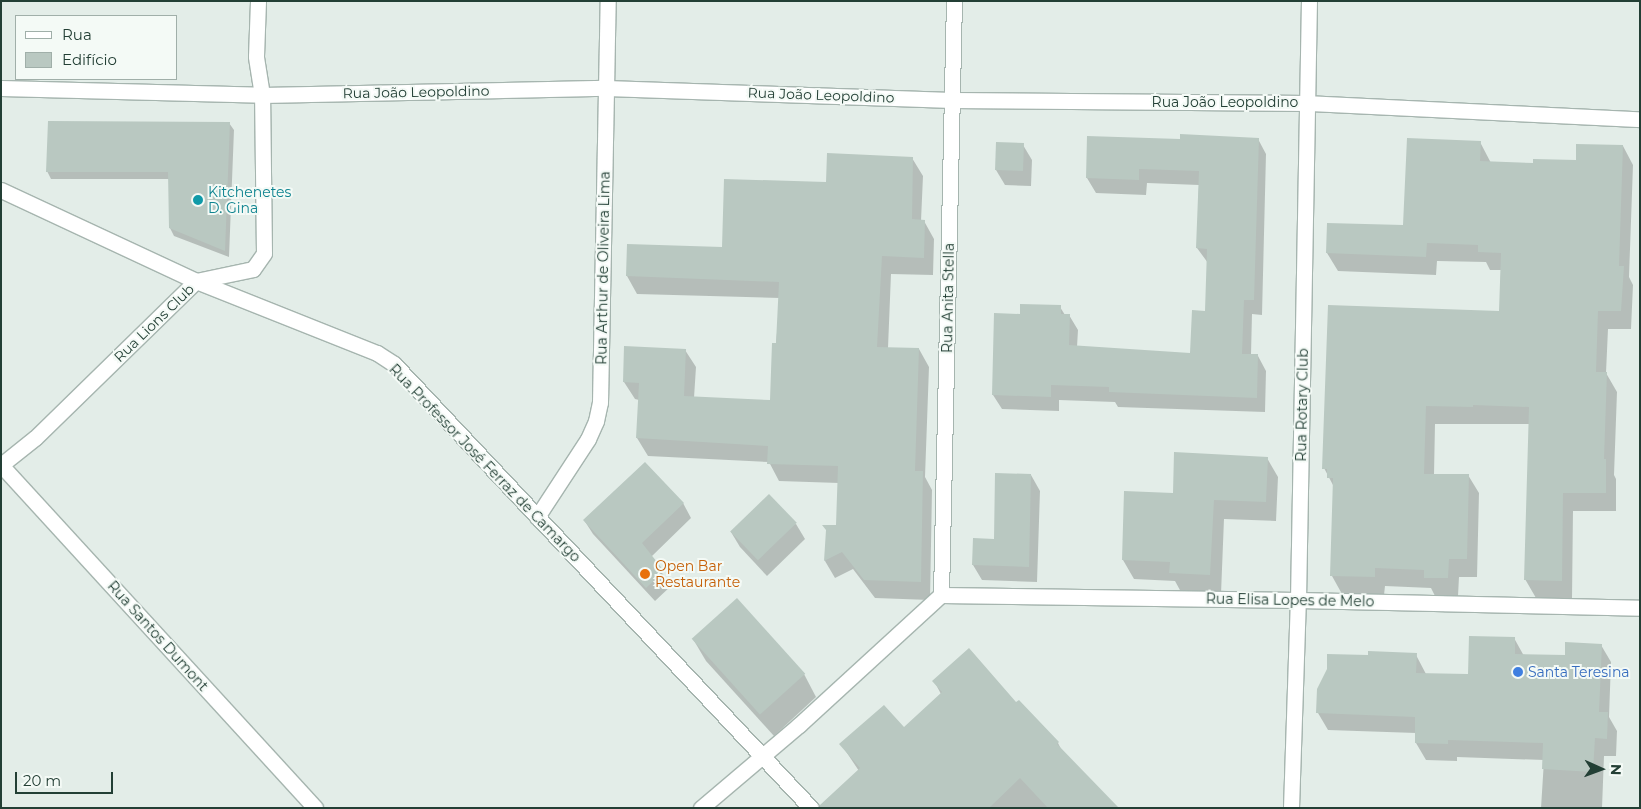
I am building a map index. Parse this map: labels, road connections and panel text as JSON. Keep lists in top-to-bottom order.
{
  "streets": {
    "street": [
      "Rua João Leopoldino",
      "Rua Arthur de Oliveira Lima",
      "Rua Anita Stella",
      "Rua Lions Club",
      "Rua Rotary Club",
      "Rua Professor José Ferraz de Camargo",
      "Rua Elisa Lopes de Melo",
      "Rua Santos Dumont"
    ]
  },
  "crossings": [
    ["Rua João Leopoldino", "Rua Arthur de Oliveira Lima"],
    ["Rua João Leopoldino", "Rua Anita Stella"],
    ["Rua João Leopoldino", "Rua Lions Club"],
    ["Rua João Leopoldino", "Rua Rotary Club"],
    ["Rua Arthur de Oliveira Lima", "Rua Professor José Ferraz de Camargo"],
    ["Rua Anita Stella", "Rua Elisa Lopes de Melo"],
    ["Rua Lions Club", "Rua Professor José Ferraz de Camargo"],
    ["Rua Lions Club", "Rua Santos Dumont"],
    ["Rua Rotary Club", "Rua Elisa Lopes de Melo"]
  ],
  "places": ["Kitchenetes D. Gina", "Open Bar Restaurante", "Santa Teresina"],
  "legend": ["Rua", "Edifício"],
  "scale_bar": "20 m",
  "north": "right"
}
